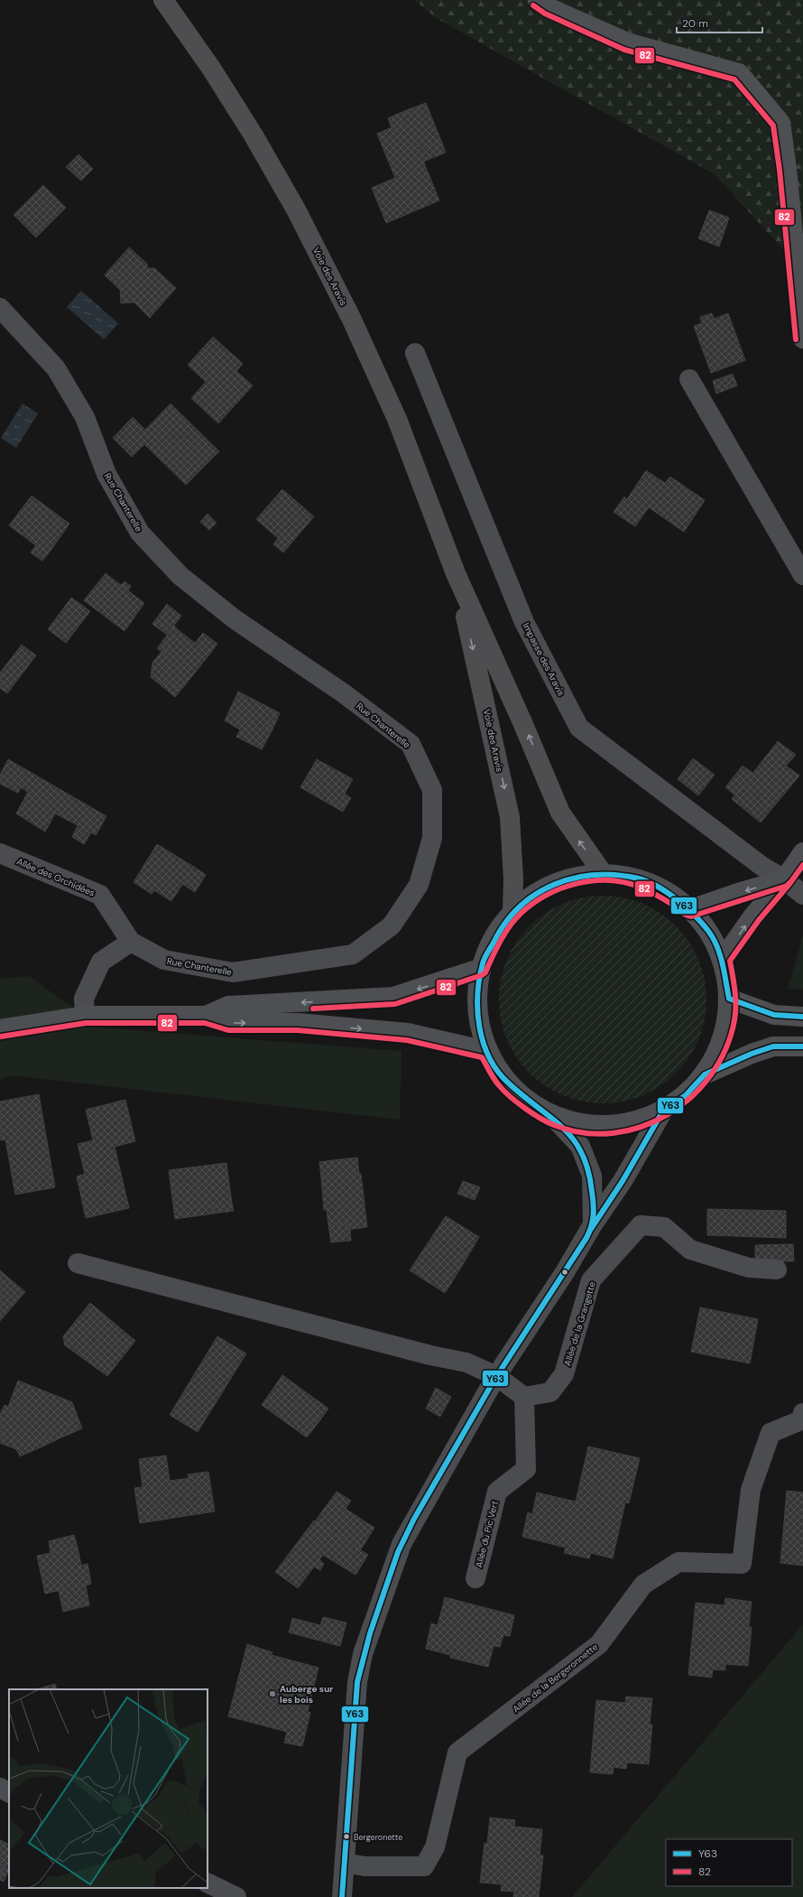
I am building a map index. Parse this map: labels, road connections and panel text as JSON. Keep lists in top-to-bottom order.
{
  "streets": {
    "highway": ["Voie des Aravis"],
    "street": [
      "Rue Chanterelle",
      "Impasse des Aravis",
      "Allée des Orchidées",
      "Allée de la Grangette",
      "Allée du Pic Vert",
      "Allée de la Bergeronnette"
    ]
  },
  "crossings": [
    ["Rue Chanterelle", "Allée des Orchidées"],
    ["Allée de la Grangette", "Allée du Pic Vert"]
  ],
  "places": ["Auberge sur les bois", "Bergeronette"],
  "lines": ["transit line 82", "transit line Y63"],
  "legend": ["Y63", "82"],
  "scale_bar": "20 m"
}
